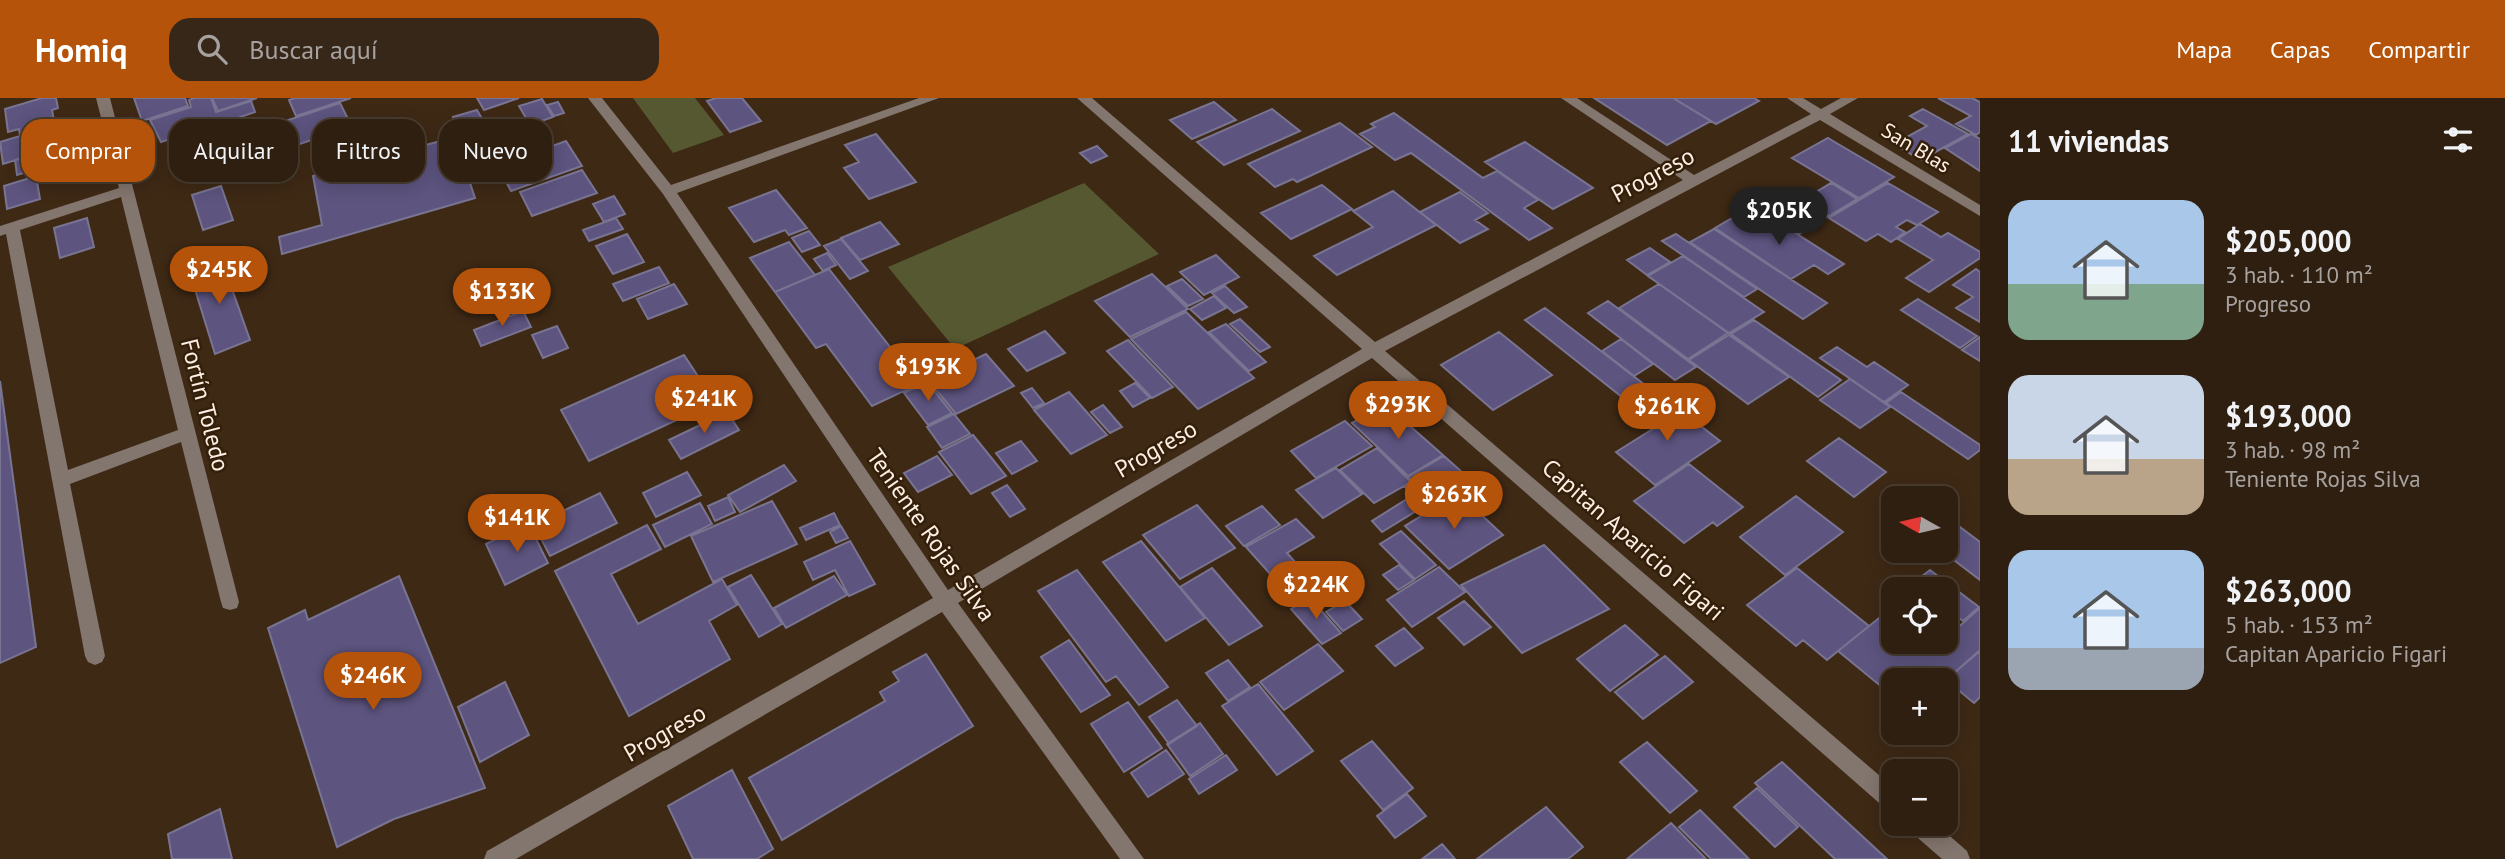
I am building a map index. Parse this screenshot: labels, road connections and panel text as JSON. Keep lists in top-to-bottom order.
{
  "streets": {
    "street": [
      "San Blas",
      "Progreso",
      "Fortín Toledo",
      "Teniente Rojas Silva",
      "Capitan Aparicio Figari"
    ]
  },
  "crossings": [
    ["San Blas", "Progreso"],
    ["Progreso", "Teniente Rojas Silva"],
    ["Progreso", "Capitan Aparicio Figari"]
  ],
  "north": "left",
  "page": {
    "header": "Homiq",
    "search": "Buscar aquí",
    "nav": ["Mapa", "Capas", "Compartir"],
    "heading": "11 viviendas",
    "chip": [
      "Comprar",
      "Alquilar",
      "Filtros",
      "Nuevo"
    ],
    "list": [
      {
        "name": "$205,000",
        "note": "3 hab. · 110 m² · Progreso"
      },
      {
        "name": "$193,000",
        "note": "3 hab. · 98 m² · Teniente Rojas Silva"
      },
      {
        "name": "$263,000",
        "note": "5 hab. · 153 m² · Capitan Aparicio Figari"
      }
    ],
    "price": [
      "$205K",
      "$245K",
      "$133K",
      "$193K",
      "$241K",
      "$293K",
      "$261K",
      "$263K",
      "$141K",
      "$224K",
      "$246K"
    ],
    "map_buttons": ["+", "−"]
  }
}
